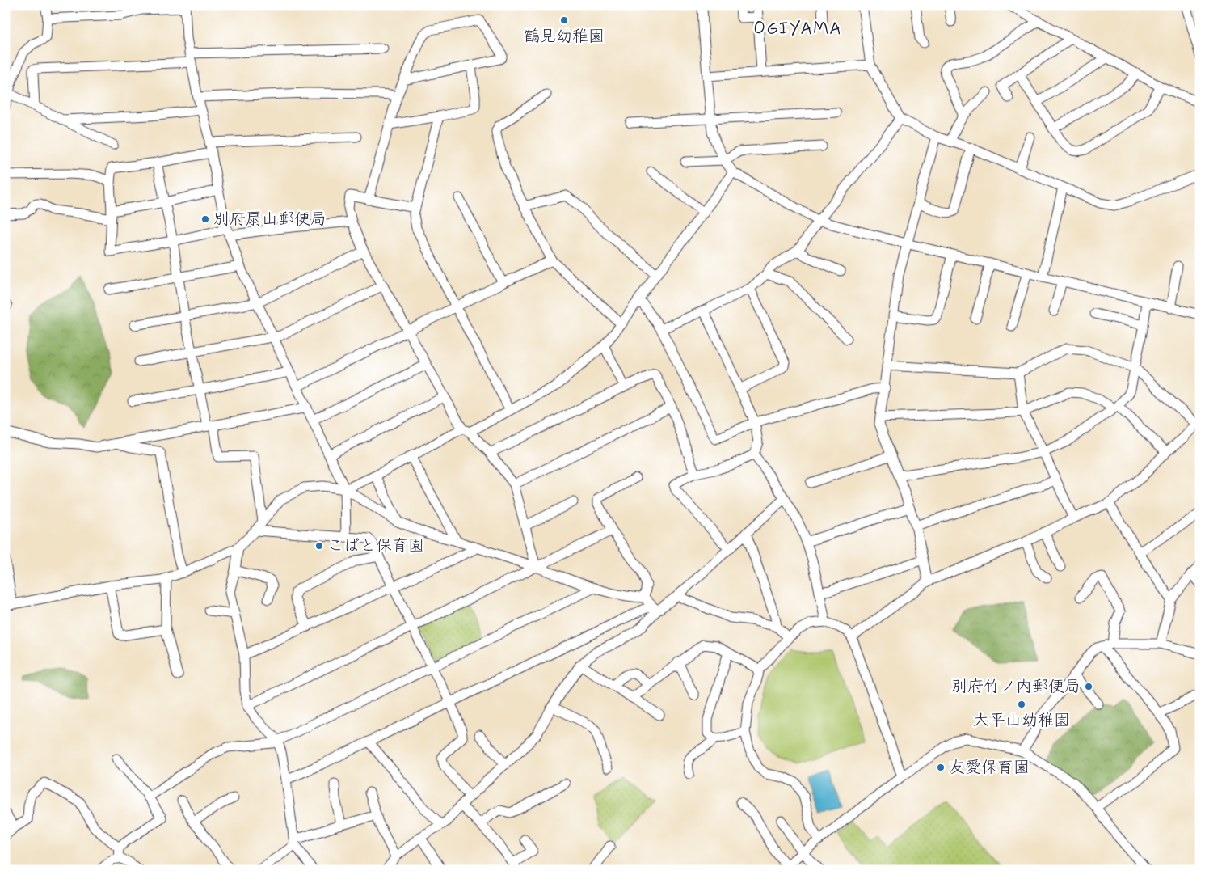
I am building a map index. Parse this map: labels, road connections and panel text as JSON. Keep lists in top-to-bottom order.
{
  "districts": ["OGIYAMA"],
  "places": [
    "鶴見幼稚園",
    "別府扇山郵便局",
    "こばと保育園",
    "別府竹ノ内郵便局",
    "大平山幼稚園",
    "友愛保育園"
  ]
}
